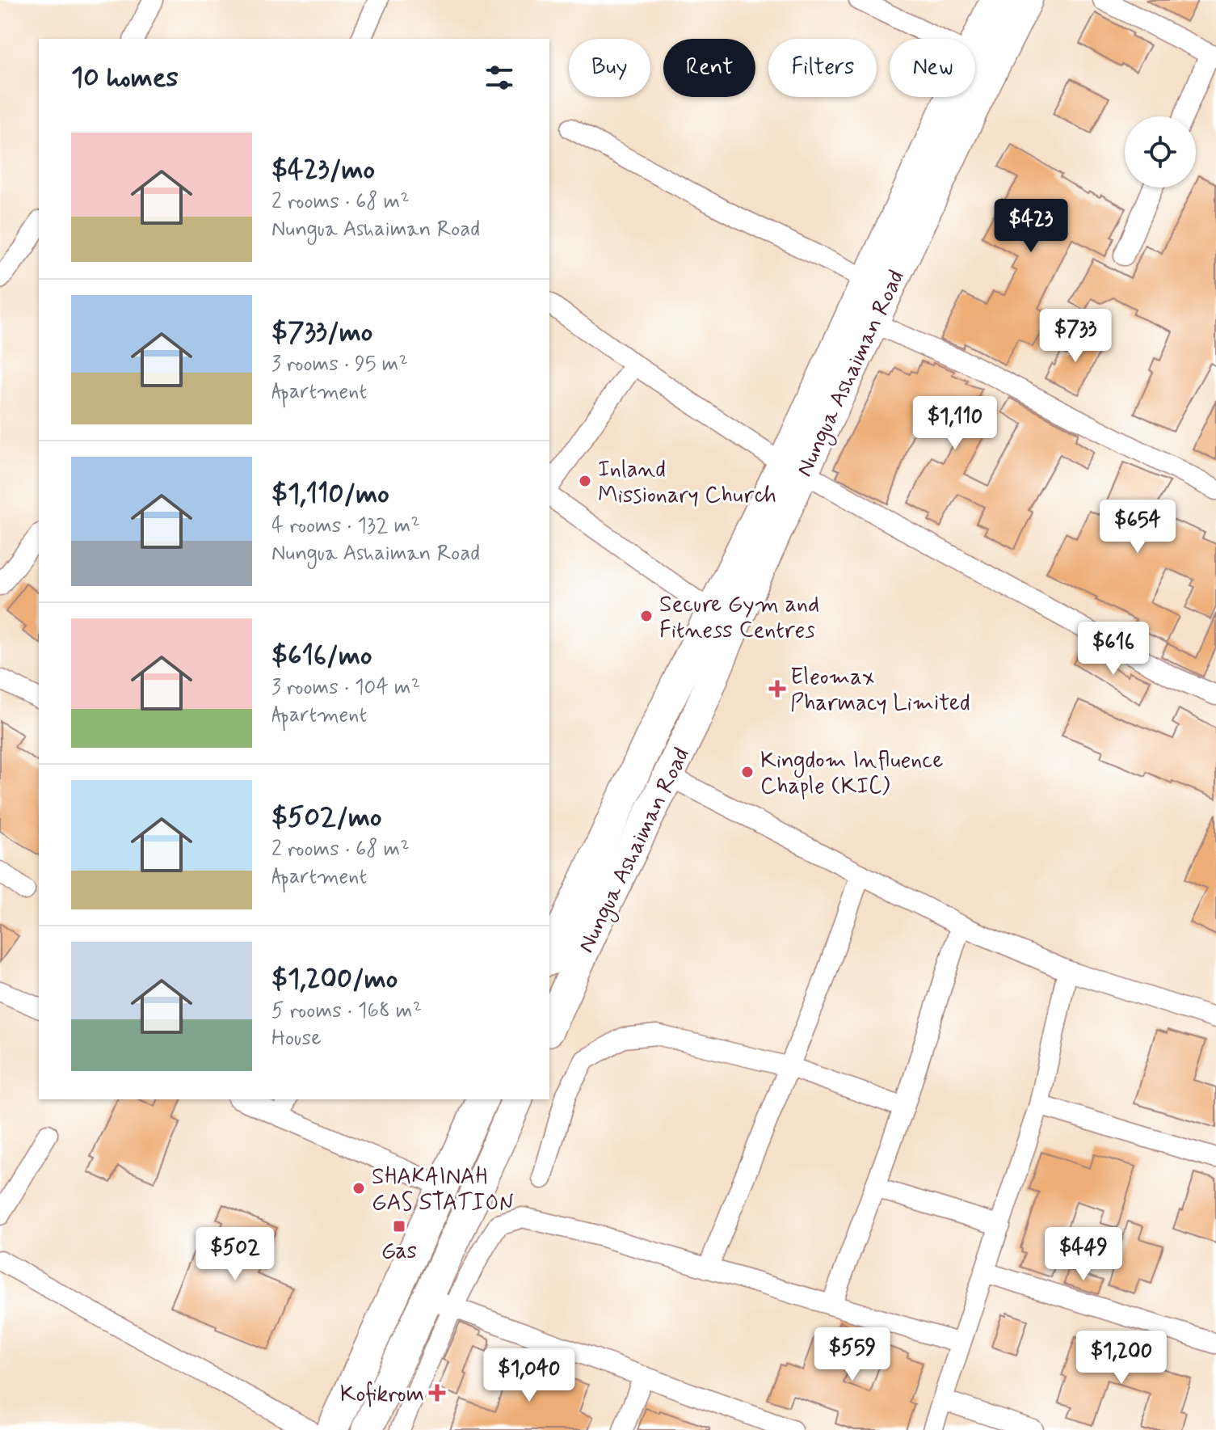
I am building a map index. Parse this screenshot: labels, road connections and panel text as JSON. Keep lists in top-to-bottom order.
{
  "streets": {
    "main road": ["Nungua Ashaiman Road"]
  },
  "places": {
    "other": [
      "Inland Missionary Church",
      "Secure Gym and Fitness Centres",
      "Kingdom Influence Chaple (KIC)",
      "SHAKAINAH GAS STATION"
    ],
    "health": ["Eleomax Pharmacy Limited", "Kofikrom"],
    "transit": ["Gas"]
  },
  "page": {
    "chip": [
      "Buy",
      "Rent",
      "Filters",
      "New"
    ],
    "heading": "10 homes",
    "list": [
      {
        "name": "$423/mo",
        "note": "2 rooms · 68 m² · Nungua Ashaiman Road"
      },
      {
        "name": "$733/mo",
        "note": "3 rooms · 95 m² · Apartment"
      },
      {
        "name": "$1,110/mo",
        "note": "4 rooms · 132 m² · Nungua Ashaiman Road"
      },
      {
        "name": "$616/mo",
        "note": "3 rooms · 104 m² · Apartment"
      },
      {
        "name": "$502/mo",
        "note": "2 rooms · 68 m² · Apartment"
      },
      {
        "name": "$1,200/mo",
        "note": "5 rooms · 168 m² · House"
      }
    ],
    "price": [
      "$423",
      "$733",
      "$1,110",
      "$654",
      "$616",
      "$502",
      "$449",
      "$559",
      "$1,200",
      "$1,040"
    ]
  }
}
